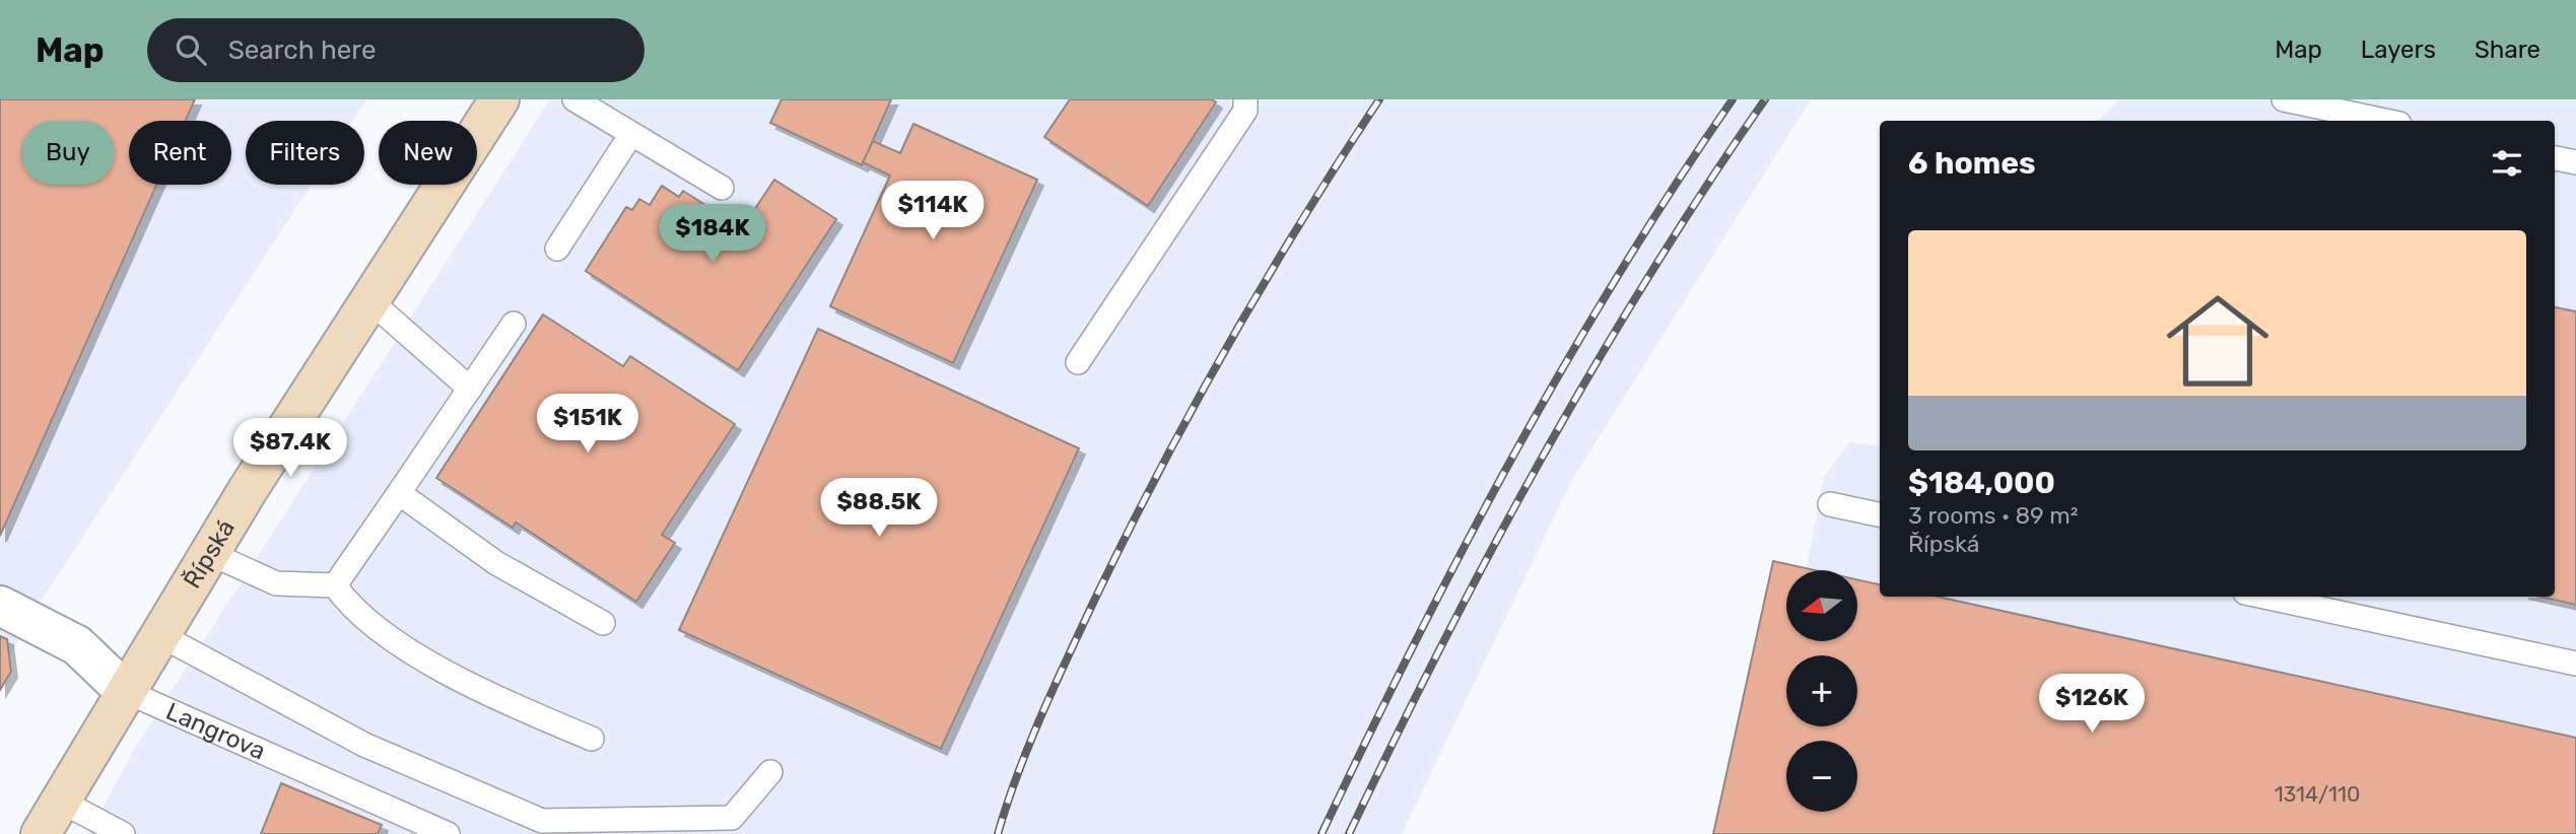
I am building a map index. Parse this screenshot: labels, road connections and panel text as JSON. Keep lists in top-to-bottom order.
{
  "streets": {
    "street": ["Řípská", "Langrova"]
  },
  "crossings": [
    ["Řípská", "Langrova"]
  ],
  "house_numbers": ["1314/110"],
  "north": "left",
  "page": {
    "header": "Map",
    "search": "Search here",
    "nav": ["Map", "Layers", "Share"],
    "chip": [
      "Buy",
      "Rent",
      "Filters",
      "New"
    ],
    "heading": "6 homes",
    "price": [
      "$114K",
      "$184K",
      "$151K",
      "$87.4K",
      "$88.5K",
      "$126K"
    ],
    "list": [
      {
        "name": "$184,000",
        "note": "3 rooms · 89 m² · Řípská"
      }
    ],
    "map_buttons": ["+", "−"]
  }
}
